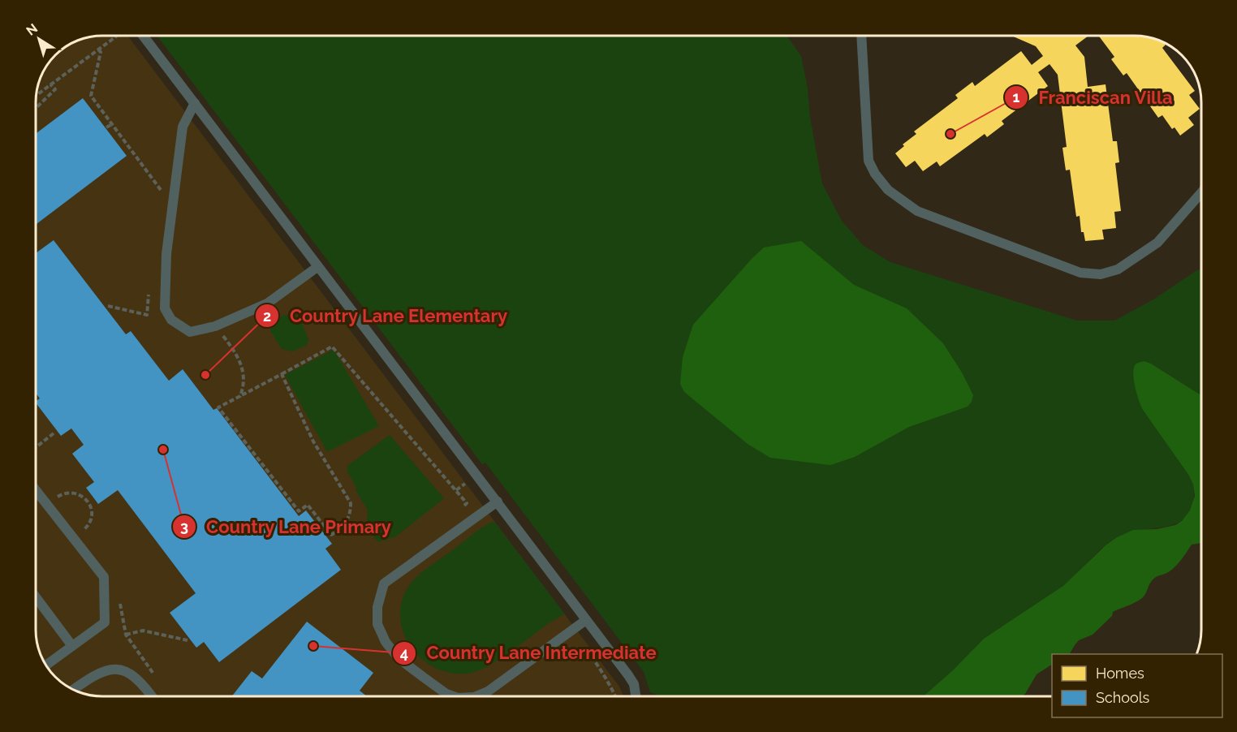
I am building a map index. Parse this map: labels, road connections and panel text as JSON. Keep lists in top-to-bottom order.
{
  "places": [
    "Franciscan Villa",
    "Country Lane Elementary",
    "Country Lane Primary",
    "Country Lane Intermediate"
  ],
  "legend": ["Homes", "Schools"],
  "north": "top left"
}
